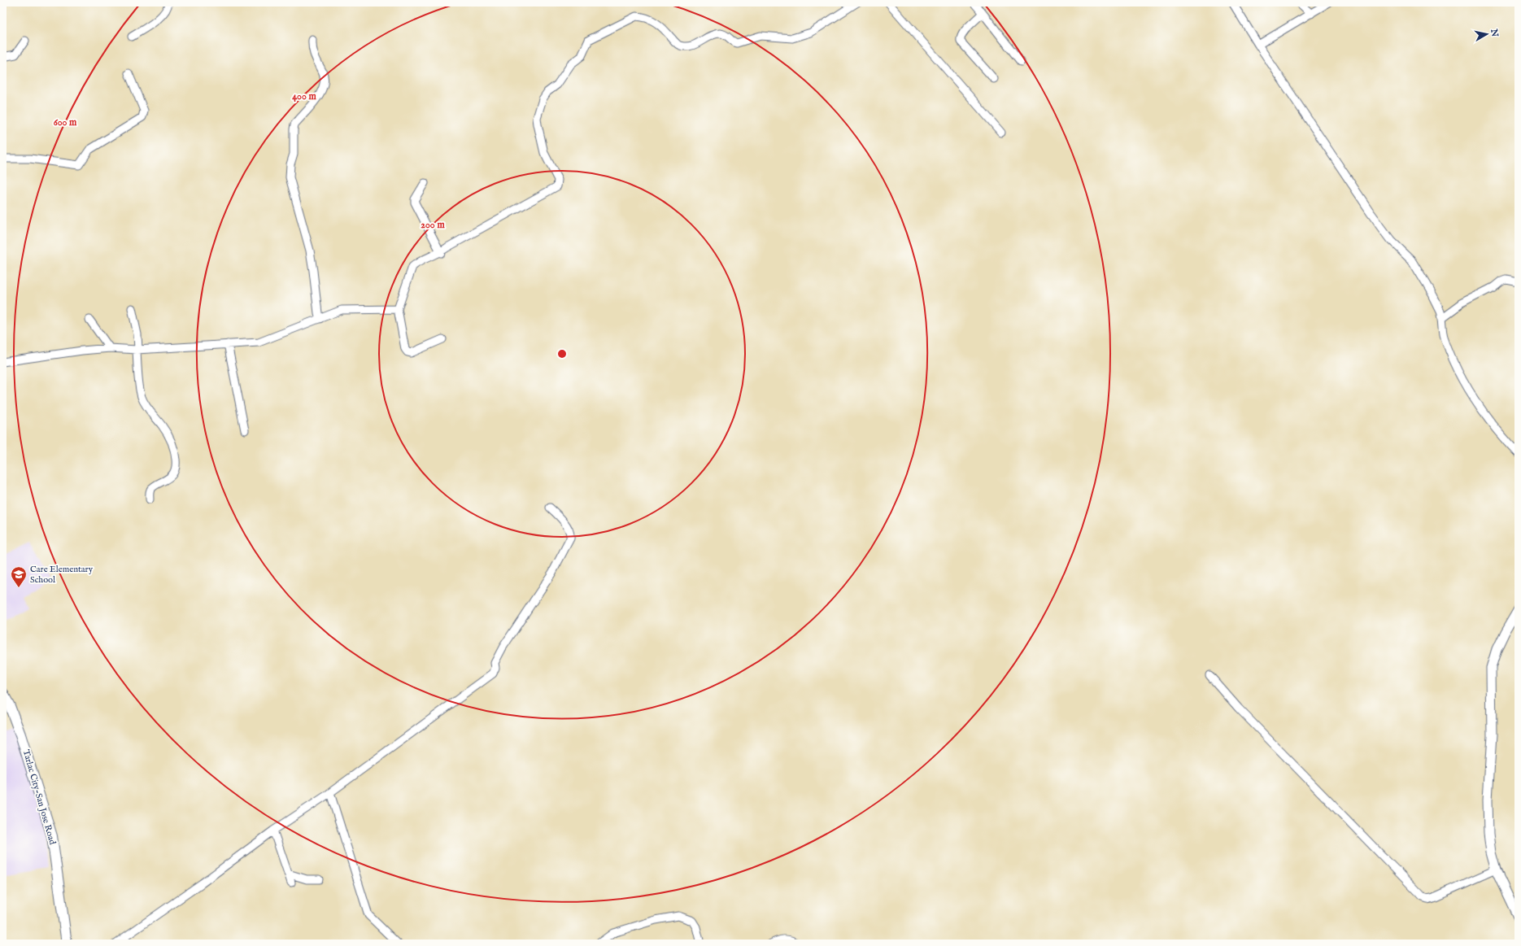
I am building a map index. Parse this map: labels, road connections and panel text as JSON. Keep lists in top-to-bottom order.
{
  "streets": {
    "main road": ["Tarlac City-San Jose Road"]
  },
  "places": {
    "school or university": ["Care Elementary School"]
  },
  "north": "right",
  "rings": ["400 m", "600 m", "200 m"]
}
